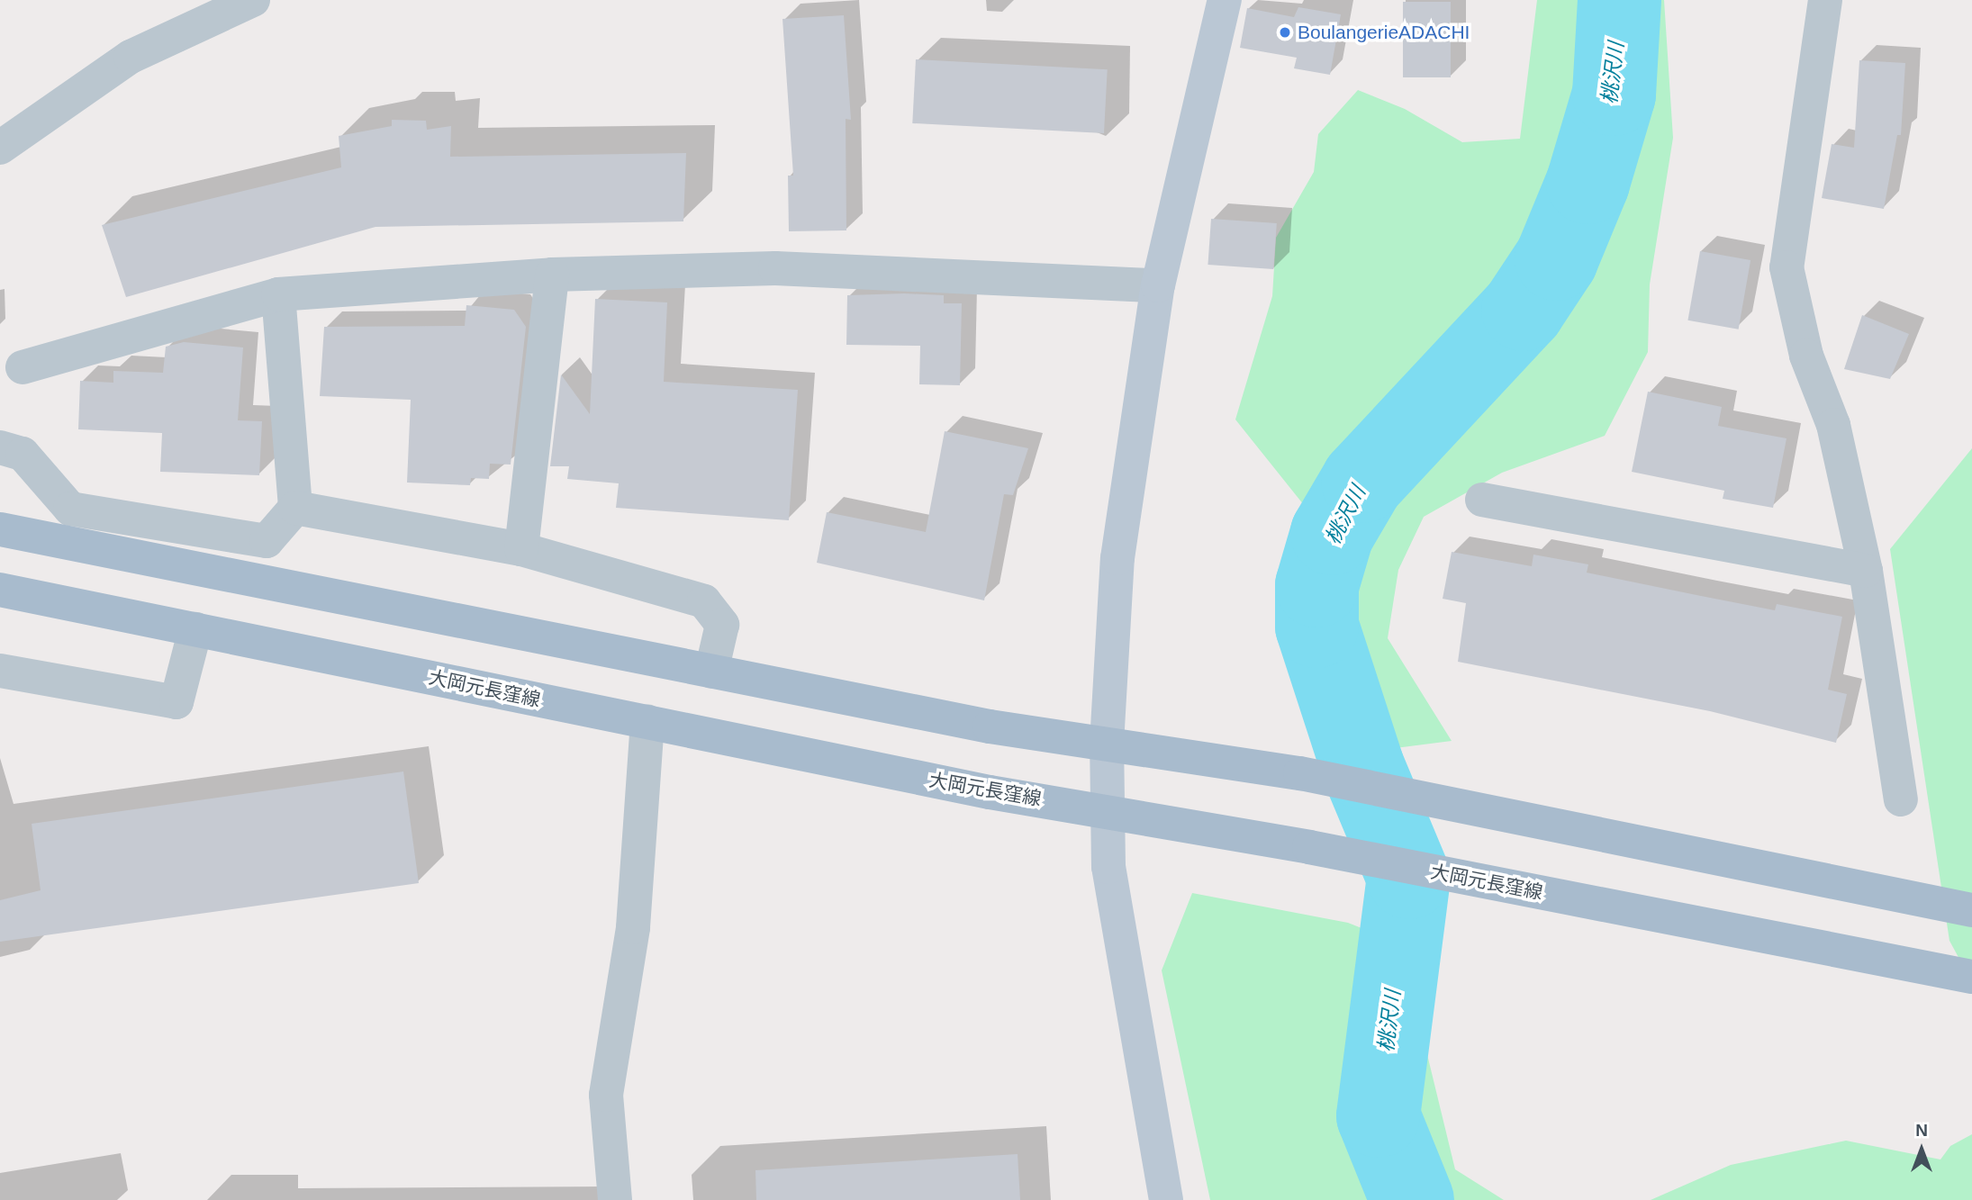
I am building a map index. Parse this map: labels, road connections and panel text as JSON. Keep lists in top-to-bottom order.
{
  "streets": {
    "main road": ["大岡元長窪線"]
  },
  "water": ["桃沢川"],
  "places": ["BoulangerieADACHI"],
  "north": "top"
}
